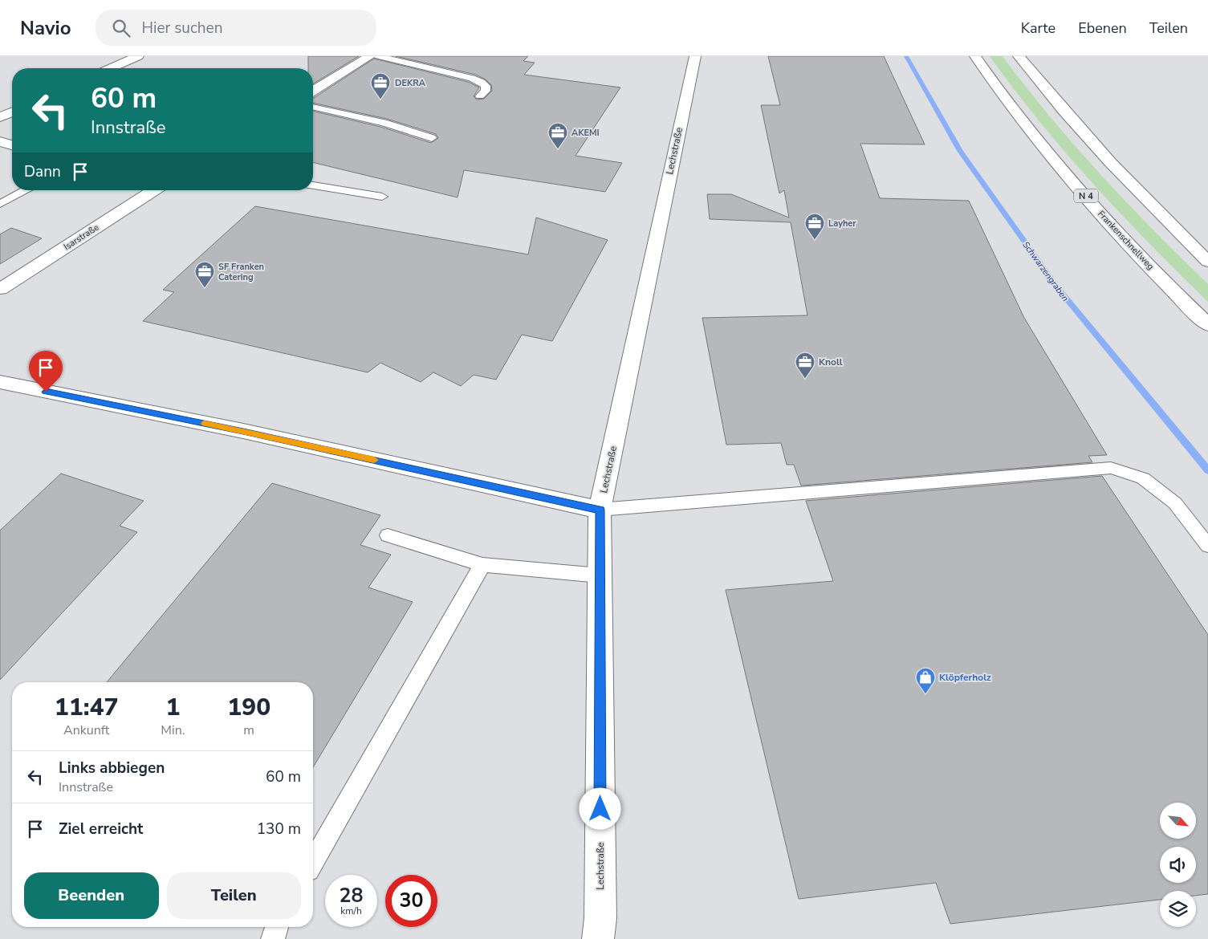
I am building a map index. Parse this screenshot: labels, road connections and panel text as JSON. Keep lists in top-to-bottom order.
{
  "streets": {
    "main road": [
      "Lechstraße",
      "N 4",
      "Isarstraße",
      "Frankenschnellweg"
    ]
  },
  "water": ["Schwarzengraben"],
  "places": {
    "office": [
      "DEKRA",
      "AKEMI",
      "Layher",
      "SF Franken Catering",
      "Knoll"
    ],
    "shop": ["Klöpferholz"]
  },
  "north": "bottom right",
  "page": {
    "header": "Navio",
    "search": "Hier suchen",
    "nav": ["Karte", "Ebenen", "Teilen"],
    "turn": ["60 m", "Innstraße"],
    "then": "Dann",
    "eta": [
      "11:47",
      "Ankunft",
      "1",
      "Min.",
      "190",
      "m"
    ],
    "list": [
      {
        "name": "Links abbiegen",
        "note": "Innstraße",
        "value": "60 m"
      },
      {
        "name": "Ziel erreicht",
        "value": "130 m"
      }
    ],
    "buttons": ["Beenden", "Teilen"],
    "speed": "28 km/h",
    "limit": "30"
  }
}
